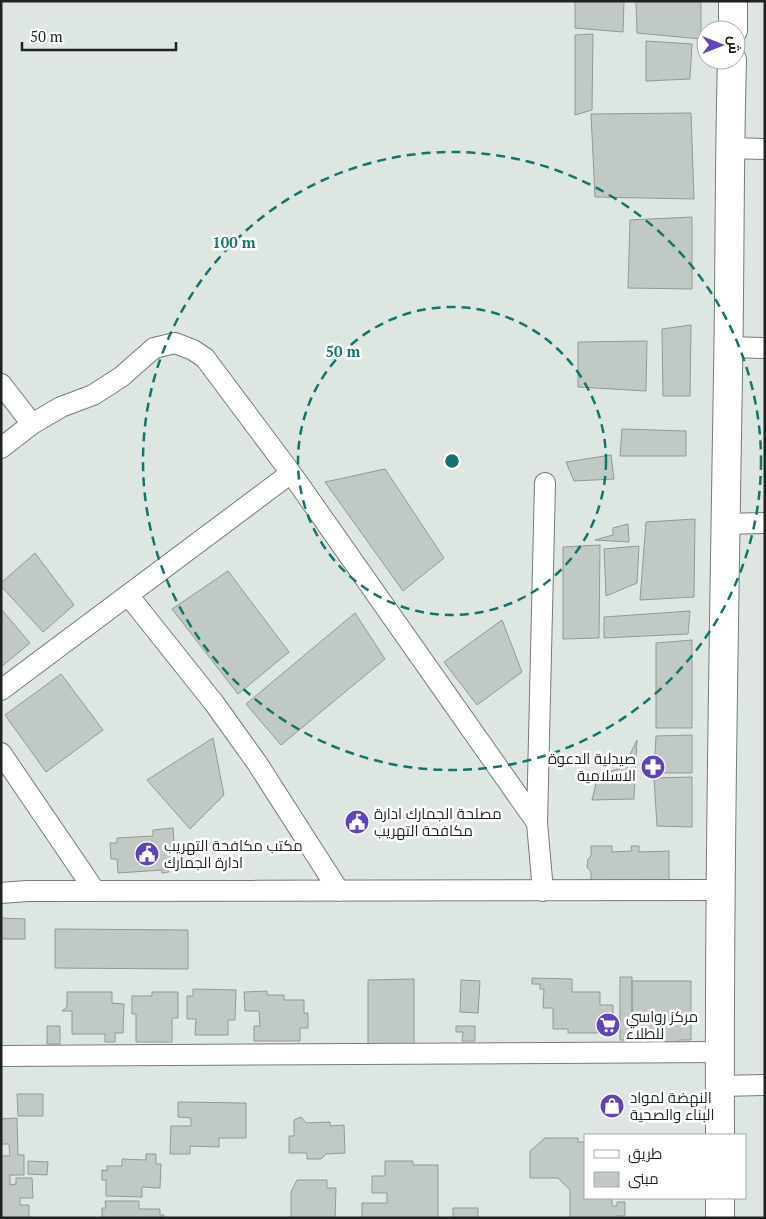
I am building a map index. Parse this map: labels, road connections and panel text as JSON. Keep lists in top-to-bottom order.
{
  "places": {
    "pharmacy": ["صيدلية الدعوة الاسلامية"],
    "public building": ["مصلحة الجمارك ادارة مكافحة التهريب", "مكتب مكافحة التهريب ادارة الجمارك"],
    "supermarket": ["مركز رواسي للطلاء"],
    "shop": ["النهضة لمواد البناء والصحية"]
  },
  "legend": ["طريق", "مبنى"],
  "scale_bar": "50 m",
  "north": "right",
  "rings": ["100 m", "50 m"]
}
